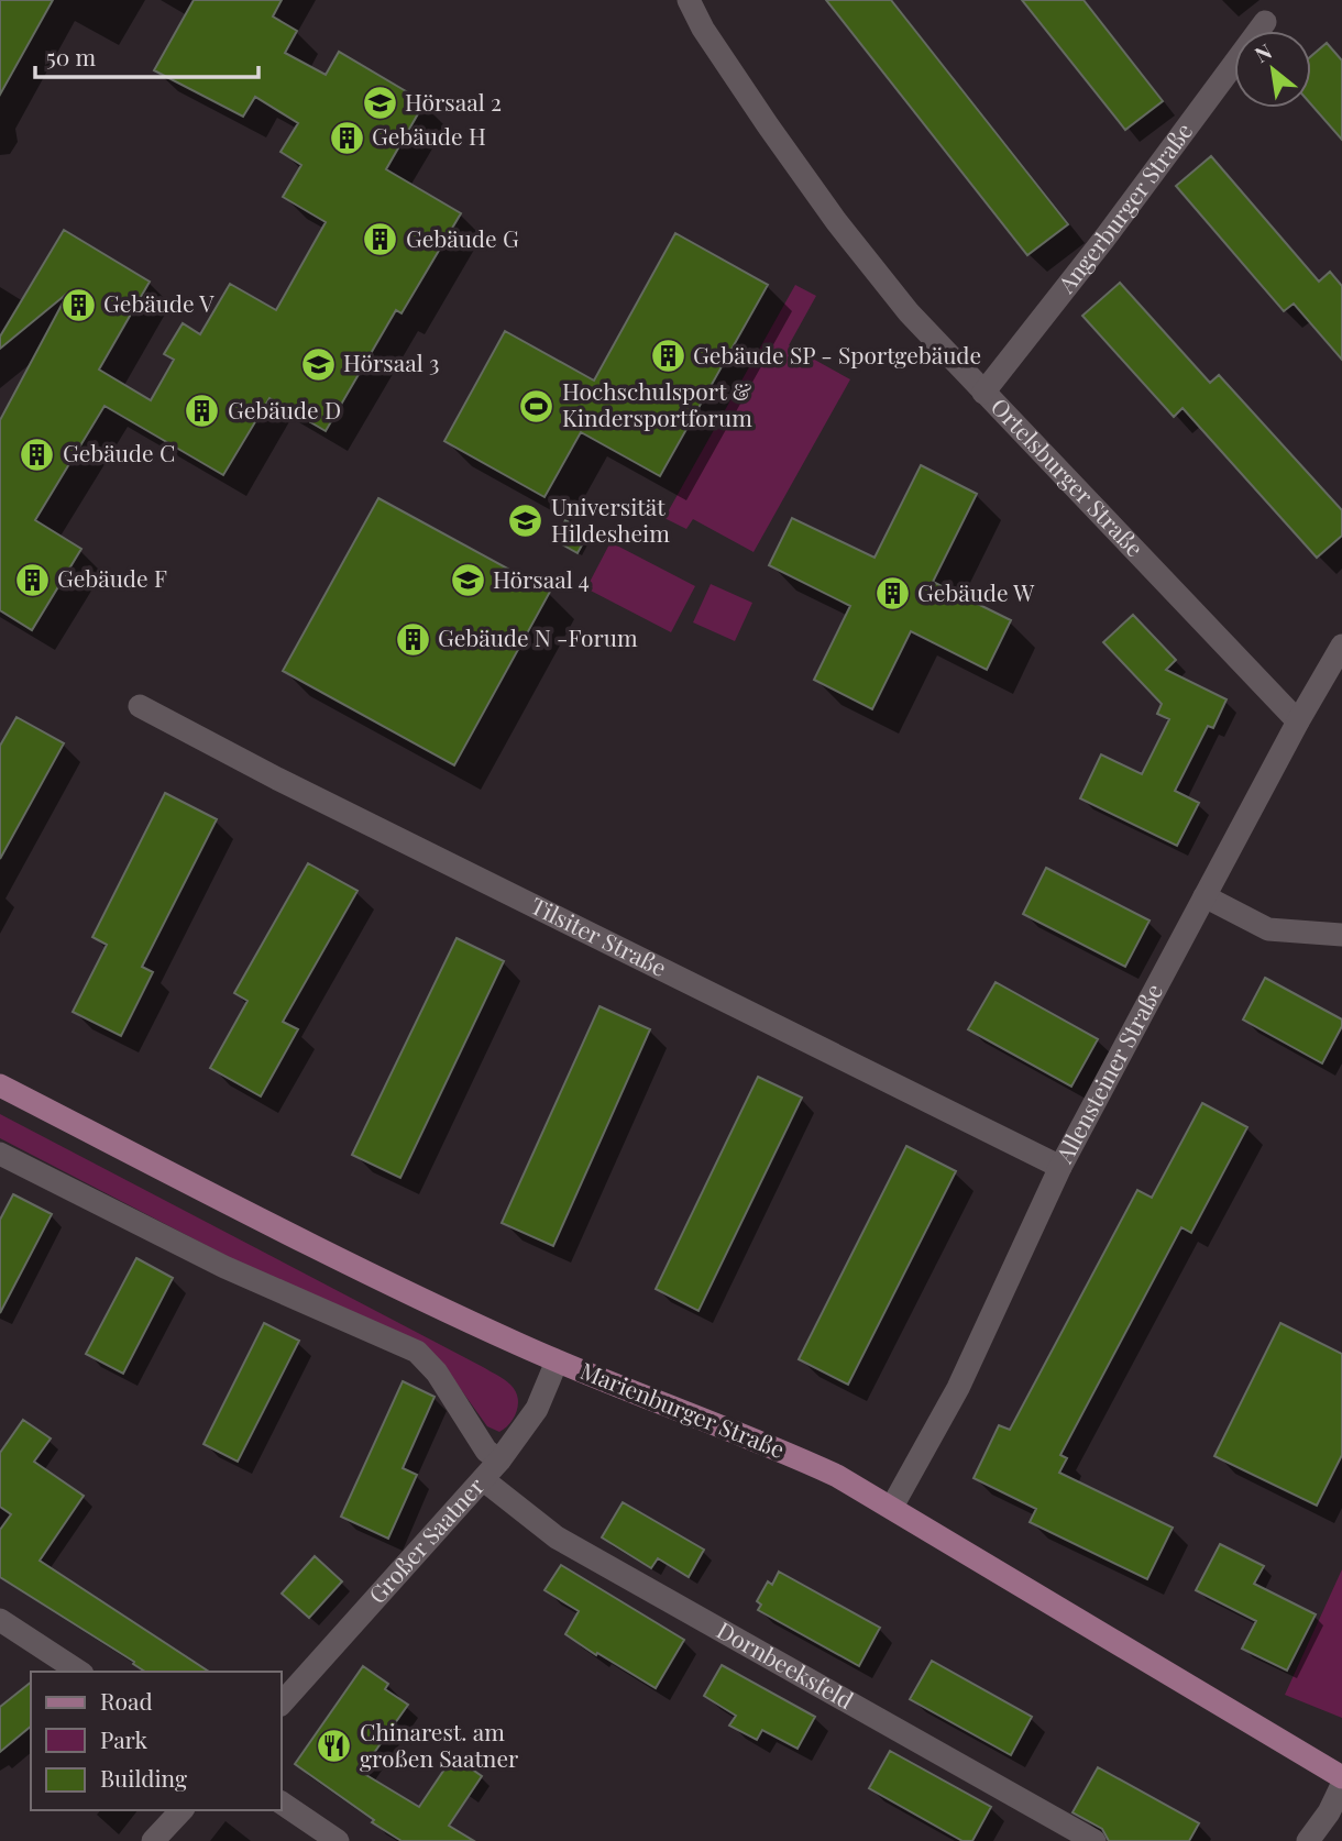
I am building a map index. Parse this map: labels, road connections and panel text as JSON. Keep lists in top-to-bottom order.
{
  "streets": {
    "main road": ["Marienburger Straße"],
    "street": [
      "Angerburger Straße",
      "Ortelsburger Straße",
      "Tilsiter Straße",
      "Allensteiner Straße",
      "Großer Saatner",
      "Dornbeeksfeld"
    ]
  },
  "crossings": [
    ["Angerburger Straße", "Ortelsburger Straße"],
    ["Ortelsburger Straße", "Allensteiner Straße"],
    ["Tilsiter Straße", "Allensteiner Straße"],
    ["Allensteiner Straße", "Marienburger Straße"],
    ["Marienburger Straße", "Großer Saatner"],
    ["Großer Saatner", "Dornbeeksfeld"]
  ],
  "places": {
    "school or university": [
      "Hörsaal 2",
      "Hörsaal 3",
      "Universität Hildesheim",
      "Hörsaal 4"
    ],
    "building": [
      "Gebäude H",
      "Gebäude G",
      "Gebäude V",
      "Gebäude SP - Sportgebäude",
      "Gebäude D",
      "Gebäude C",
      "Gebäude F",
      "Gebäude W",
      "Gebäude N -Forum"
    ],
    "sports": ["Hochschulsport & Kindersportforum"],
    "restaurant": ["Chinarest. am großen Saatner"]
  },
  "legend": ["Road", "Park", "Building"],
  "scale_bar": "50 m",
  "north": "top left"
}
